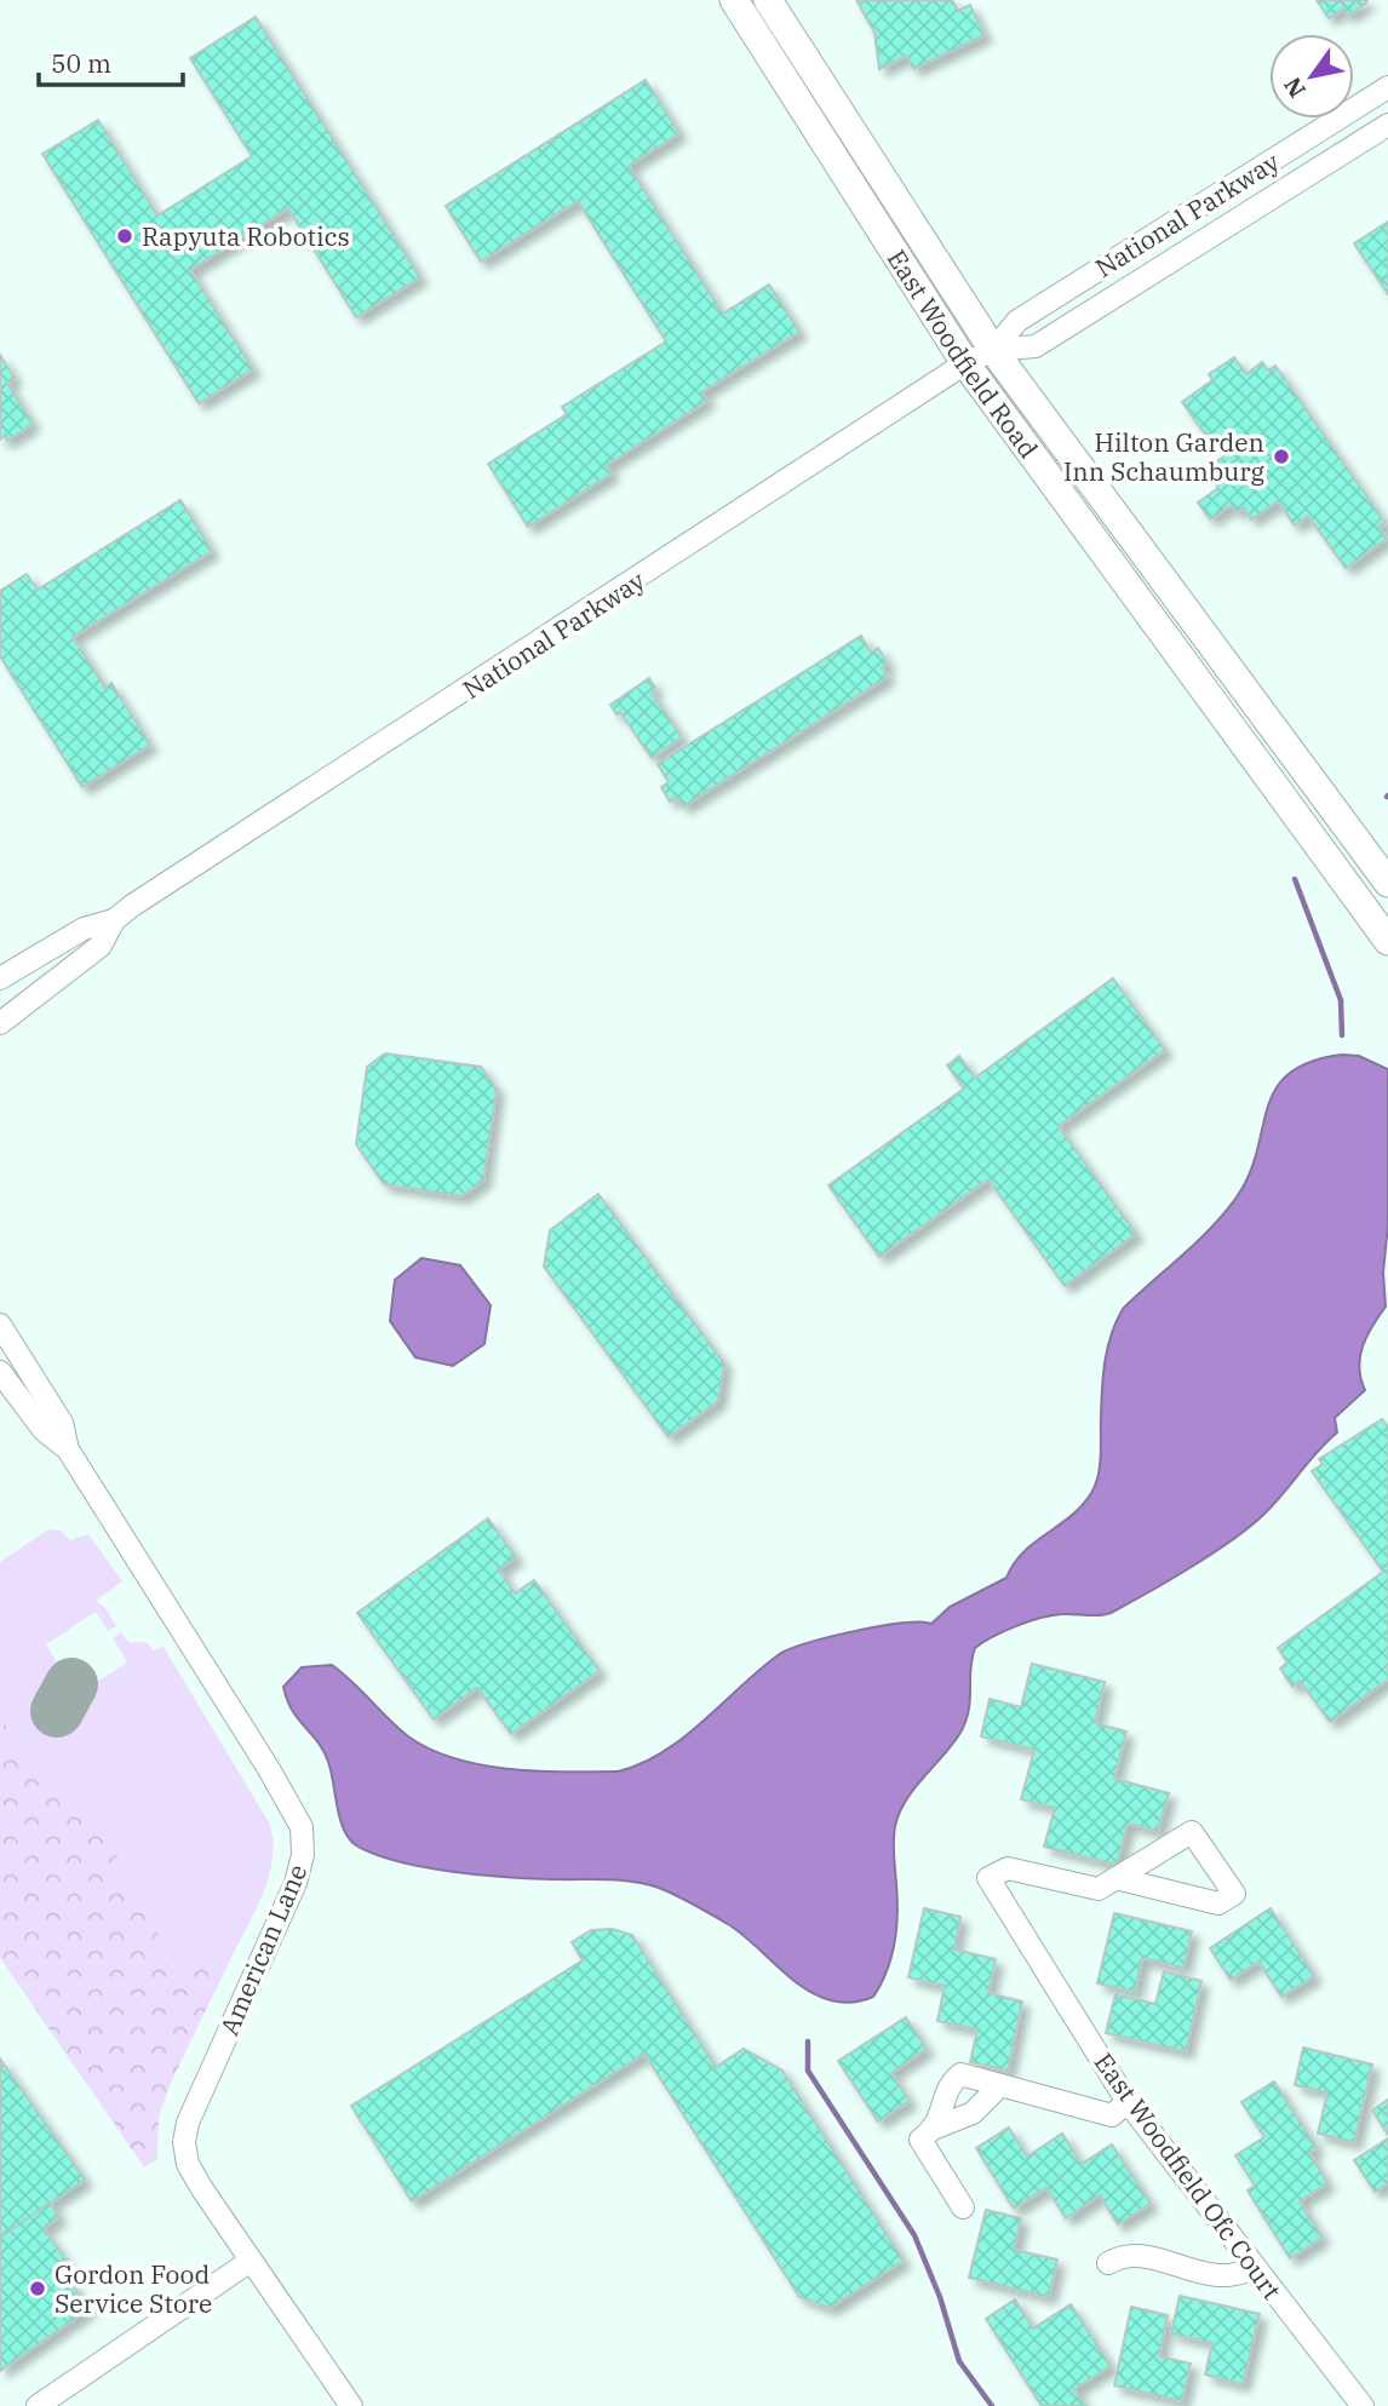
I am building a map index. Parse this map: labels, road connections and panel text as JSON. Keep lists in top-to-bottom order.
{
  "streets": {
    "street": [
      "National Parkway",
      "East Woodfield Road",
      "American Lane",
      "East Woodfield Ofc Court"
    ]
  },
  "crossings": [
    ["National Parkway", "East Woodfield Road"]
  ],
  "places": ["Rapyuta Robotics", "Hilton Garden Inn Schaumburg", "Gordon Food Service Store"],
  "scale_bar": "50 m",
  "north": "bottom left"
}
